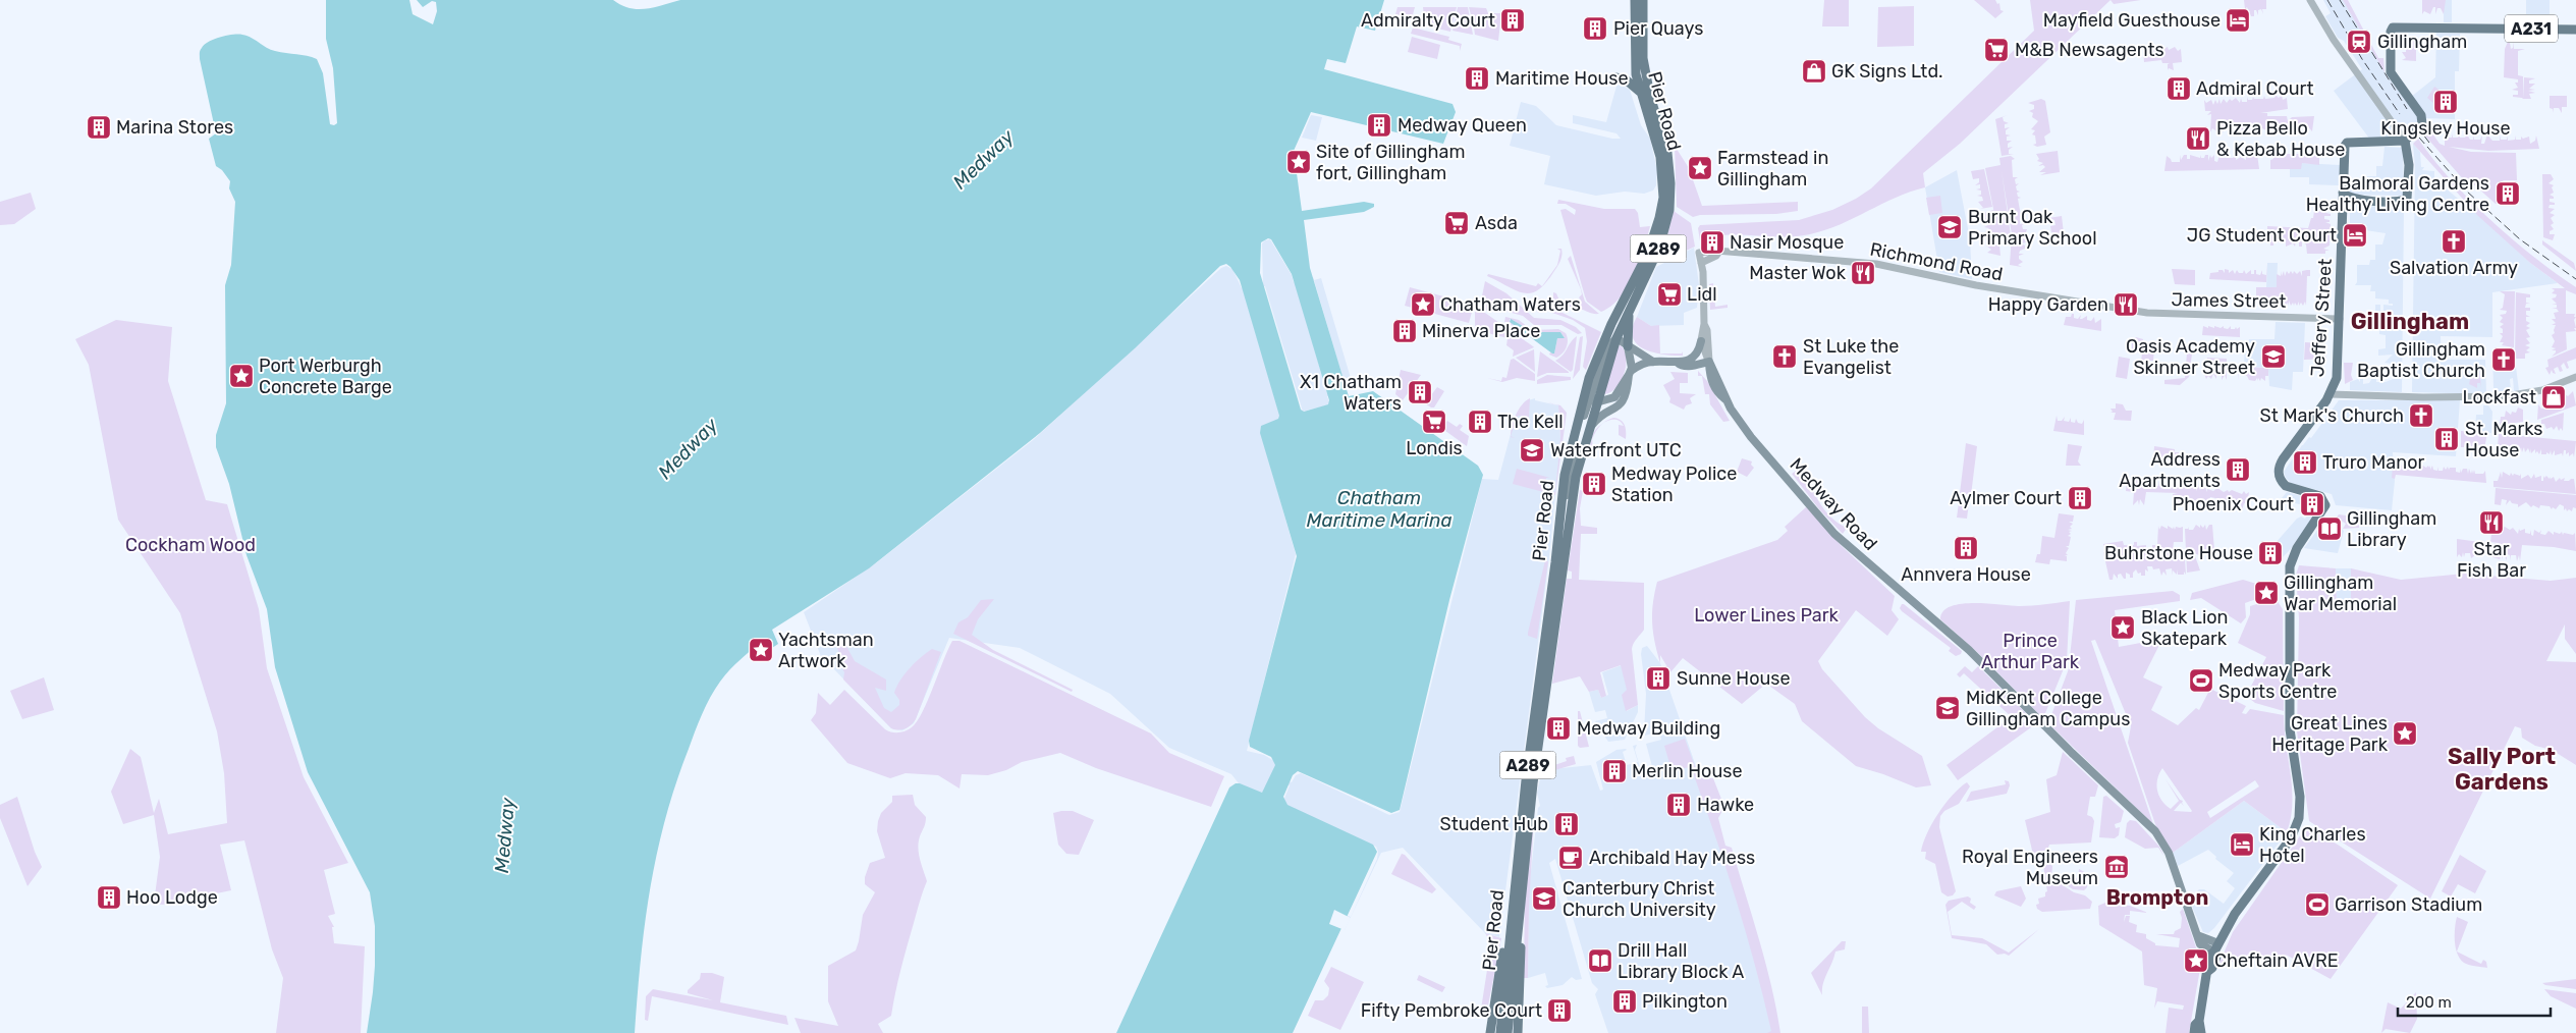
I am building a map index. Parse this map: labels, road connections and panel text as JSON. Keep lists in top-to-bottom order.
{
  "streets": {
    "main road": [
      "A231",
      "Pier Road",
      "A289",
      "Jeffery Street",
      "Medway Road"
    ],
    "street": ["Richmond Road", "James Street"]
  },
  "crossings": [
    ["A231", "Jeffery Street"],
    ["Richmond Road", "James Street"],
    ["Richmond Road", "Medway Road"],
    ["James Street", "Jeffery Street"],
    ["Jeffery Street", "Medway Road"]
  ],
  "districts": ["Gillingham", "Sally Port Gardens", "Brompton"],
  "water": ["Medway", "Chatham Maritime Marina"],
  "parks": ["Cockham Wood", "Lower Lines Park", "Prince Arthur Park"],
  "places": {
    "building": [
      "Admiralty Court",
      "Pier Quays",
      "Maritime House",
      "Admiral Court",
      "Kingsley House",
      "Medway Queen",
      "Marina Stores",
      "Balmoral Gardens Healthy Living Centre",
      "Nasir Mosque",
      "Minerva Place",
      "X1 Chatham Waters",
      "The Kell",
      "St. Marks House",
      "Truro Manor",
      "Address Apartments",
      "Medway Police Station",
      "Aylmer Court",
      "Phoenix Court",
      "Annvera House",
      "Buhrstone House",
      "Sunne House",
      "Medway Building",
      "Merlin House",
      "Hawke",
      "Student Hub",
      "Hoo Lodge",
      "Pilkington",
      "Fifty Pembroke Court"
    ],
    "hotel": ["Mayfield Guesthouse", "JG Student Court", "King Charles Hotel"],
    "station": ["Gillingham"],
    "supermarket": [
      "M&B Newsagents",
      "Asda",
      "Lidl",
      "Londis"
    ],
    "shop": ["GK Signs Ltd.", "Lockfast"],
    "restaurant": [
      "Pizza Bello & Kebab House",
      "Master Wok",
      "Happy Garden",
      "Star Fish Bar"
    ],
    "place": [
      "Site of Gillingham fort, Gillingham",
      "Farmstead in Gillingham",
      "Chatham Waters",
      "Port Werburgh Concrete Barge",
      "Gillingham War Memorial",
      "Black Lion Skatepark",
      "Yachtsman Artwork",
      "Great Lines Heritage Park",
      "Cheftain AVRE"
    ],
    "school or university": [
      "Burnt Oak Primary School",
      "Oasis Academy Skinner Street",
      "Waterfront UTC",
      "MidKent College Gillingham Campus",
      "Canterbury Christ Church University"
    ],
    "church": [
      "Salvation Army",
      "St Luke the Evangelist",
      "Gillingham Baptist Church",
      "St Mark's Church"
    ],
    "library": ["Gillingham Library", "Drill Hall Library Block A"],
    "sports": ["Medway Park Sports Centre", "Garrison Stadium"],
    "cafe": ["Archibald Hay Mess"],
    "museum": ["Royal Engineers Museum"]
  },
  "scale_bar": "200 m"
}
